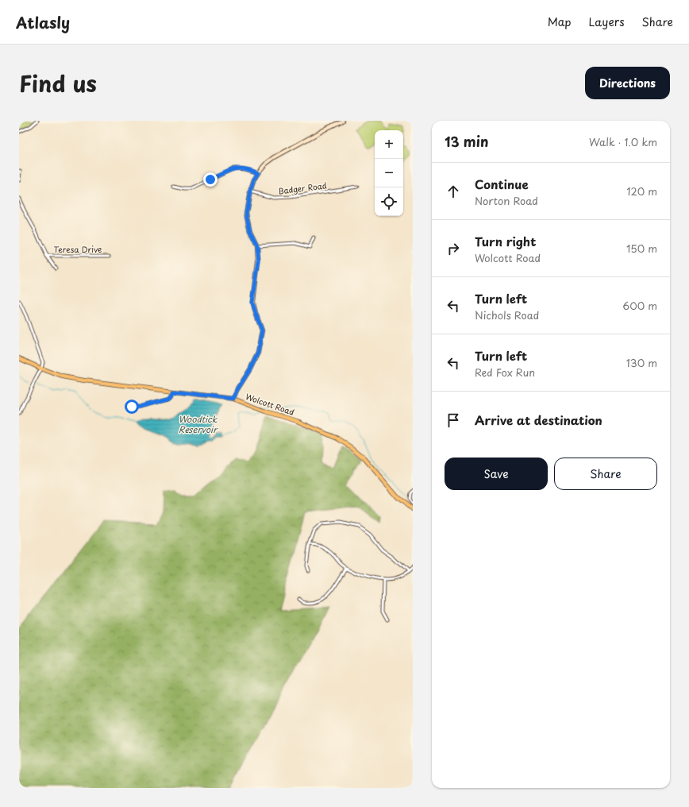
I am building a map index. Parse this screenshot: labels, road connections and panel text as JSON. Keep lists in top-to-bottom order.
{
  "streets": {
    "main road": ["Wolcott Road"],
    "street": ["Badger Road", "Teresa Drive"]
  },
  "water": ["Woodtick Reservoir"],
  "page": {
    "header": "Atlasly",
    "nav": ["Map", "Layers", "Share"],
    "title": "Find us",
    "buttons": [
      "Directions",
      ["Save", "Share"]
    ],
    "heading": ["13 min", "Walk · 1.0 km"],
    "map_buttons": ["+", "−"],
    "list": [
      ["Continue", "Norton Road", "120 m"],
      ["Turn right", "Wolcott Road", "150 m"],
      ["Turn left", "Nichols Road", "600 m"],
      ["Turn left", "Red Fox Run", "130 m"],
      "Arrive at destination"
    ]
  }
}
